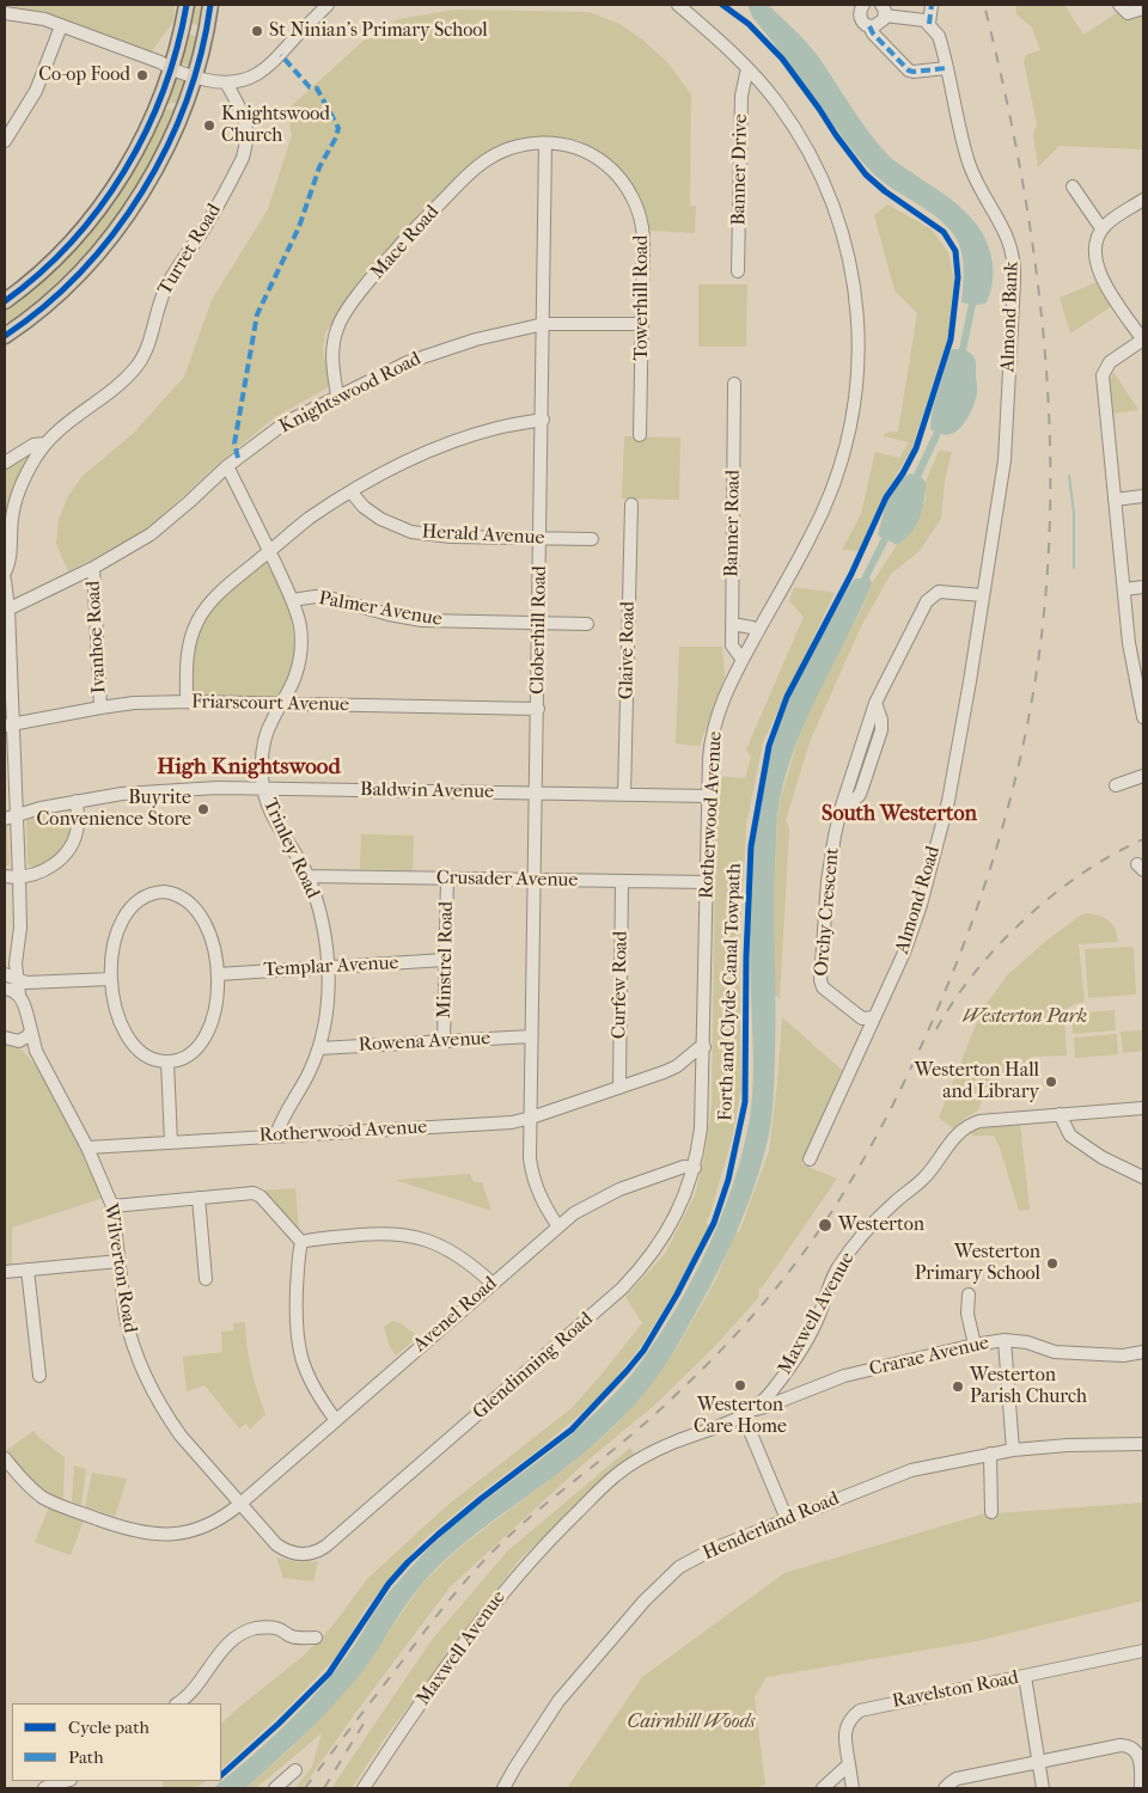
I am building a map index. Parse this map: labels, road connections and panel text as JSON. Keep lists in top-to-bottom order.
{
  "streets": {
    "street": [
      "Banner Drive",
      "Mace Road",
      "Turret Road",
      "Towerhill Road",
      "Almond Bank",
      "Knightswood Road",
      "Banner Road",
      "Herald Avenue",
      "Palmer Avenue",
      "Cloberhill Road",
      "Ivanhoe Road",
      "Glaive Road",
      "Friarscourt Avenue",
      "Baldwin Avenue",
      "Rotherwood Avenue",
      "Trinley Road",
      "Crusader Avenue",
      "Almond Road",
      "Orchy Crescent",
      "Minstrel Road",
      "Templar Avenue",
      "Curfew Road",
      "Rowena Avenue",
      "Wilverton Road",
      "Maxwell Avenue",
      "Avenel Road",
      "Crarae Avenue",
      "Glendinning Road",
      "Henderland Road",
      "Ravelston Road"
    ],
    "cycle path": ["Forth and Clyde Canal Towpath"]
  },
  "crossings": [
    ["Banner Drive", "Rotherwood Avenue"],
    ["Mace Road", "Towerhill Road"],
    ["Mace Road", "Knightswood Road"],
    ["Mace Road", "Cloberhill Road"],
    ["Towerhill Road", "Knightswood Road"],
    ["Towerhill Road", "Cloberhill Road"],
    ["Almond Bank", "Almond Road"],
    ["Knightswood Road", "Cloberhill Road"],
    ["Knightswood Road", "Ivanhoe Road"],
    ["Knightswood Road", "Trinley Road"],
    ["Banner Road", "Rotherwood Avenue"],
    ["Herald Avenue", "Cloberhill Road"],
    ["Palmer Avenue", "Cloberhill Road"],
    ["Palmer Avenue", "Trinley Road"],
    ["Cloberhill Road", "Friarscourt Avenue"],
    ["Cloberhill Road", "Baldwin Avenue"],
    ["Cloberhill Road", "Rotherwood Avenue"],
    ["Cloberhill Road", "Crusader Avenue"],
    ["Cloberhill Road", "Rowena Avenue"],
    ["Cloberhill Road", "Avenel Road"],
    ["Ivanhoe Road", "Friarscourt Avenue"],
    ["Glaive Road", "Baldwin Avenue"],
    ["Friarscourt Avenue", "Trinley Road"],
    ["Baldwin Avenue", "Rotherwood Avenue"],
    ["Baldwin Avenue", "Trinley Road"],
    ["Rotherwood Avenue", "Trinley Road"],
    ["Rotherwood Avenue", "Crusader Avenue"],
    ["Rotherwood Avenue", "Curfew Road"],
    ["Rotherwood Avenue", "Wilverton Road"],
    ["Rotherwood Avenue", "Glendinning Road"],
    ["Trinley Road", "Crusader Avenue"],
    ["Trinley Road", "Templar Avenue"],
    ["Trinley Road", "Rowena Avenue"],
    ["Crusader Avenue", "Minstrel Road"],
    ["Crusader Avenue", "Curfew Road"],
    ["Almond Road", "Orchy Crescent"],
    ["Minstrel Road", "Templar Avenue"],
    ["Minstrel Road", "Rowena Avenue"],
    ["Wilverton Road", "Avenel Road"],
    ["Wilverton Road", "Glendinning Road"],
    ["Maxwell Avenue", "Crarae Avenue"],
    ["Avenel Road", "Glendinning Road"]
  ],
  "districts": ["High Knightswood", "South Westerton"],
  "parks": ["Westerton Park", "Cairnhill Woods"],
  "places": [
    "St Ninian's Primary School",
    "Co-op Food",
    "Knightswood Church",
    "Buyrite Convenience Store",
    "Westerton Hall and Library",
    "Westerton",
    "Westerton Primary School",
    "Westerton Care Home",
    "Westerton Parish Church"
  ],
  "legend": ["Cycle path", "Path"]
}
